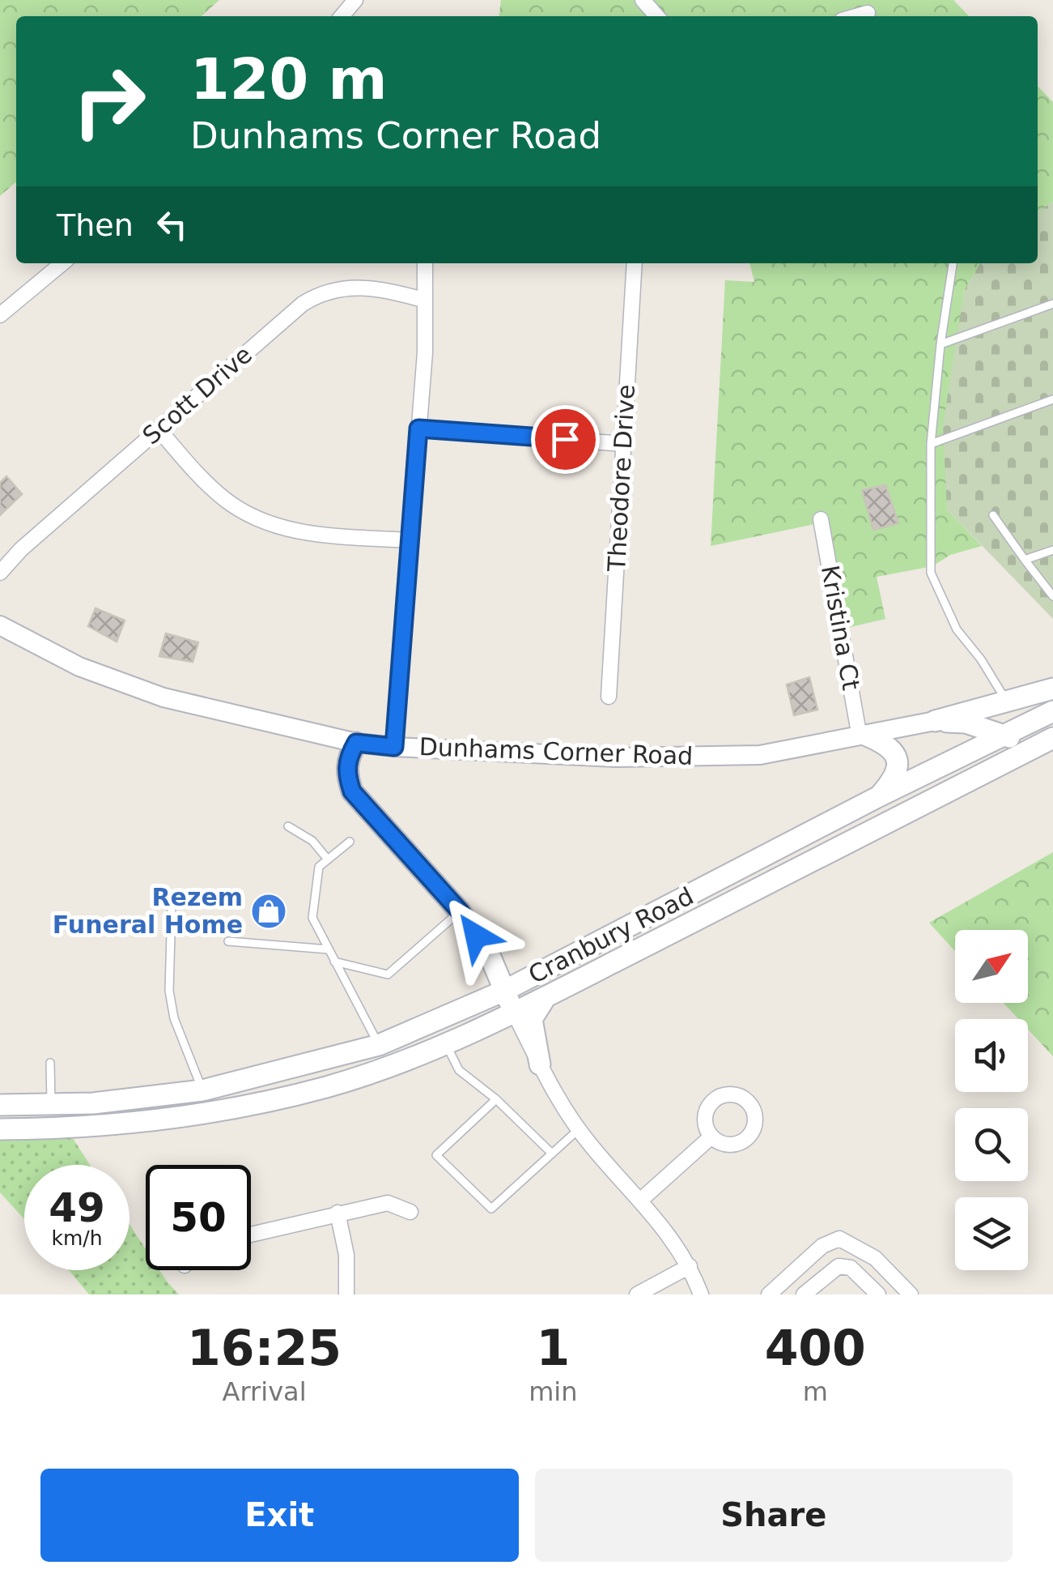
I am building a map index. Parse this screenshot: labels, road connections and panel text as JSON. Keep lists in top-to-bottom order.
{
  "streets": {
    "main road": ["Cranbury Road"],
    "street": [
      "Scott Drive",
      "Theodore Drive",
      "Kristina Ct",
      "Dunhams Corner Road"
    ]
  },
  "crossings": [
    ["Kristina Ct", "Dunhams Corner Road"]
  ],
  "places": {
    "shop": ["Rezem Funeral Home"]
  },
  "north": "top right",
  "page": {
    "turn": ["120 m", "Dunhams Corner Road"],
    "then": "Then",
    "speed": "49 km/h",
    "limit": "50",
    "eta": [
      "16:25",
      "Arrival",
      "1",
      "min",
      "400",
      "m"
    ],
    "buttons": ["Exit", "Share"]
  }
}
